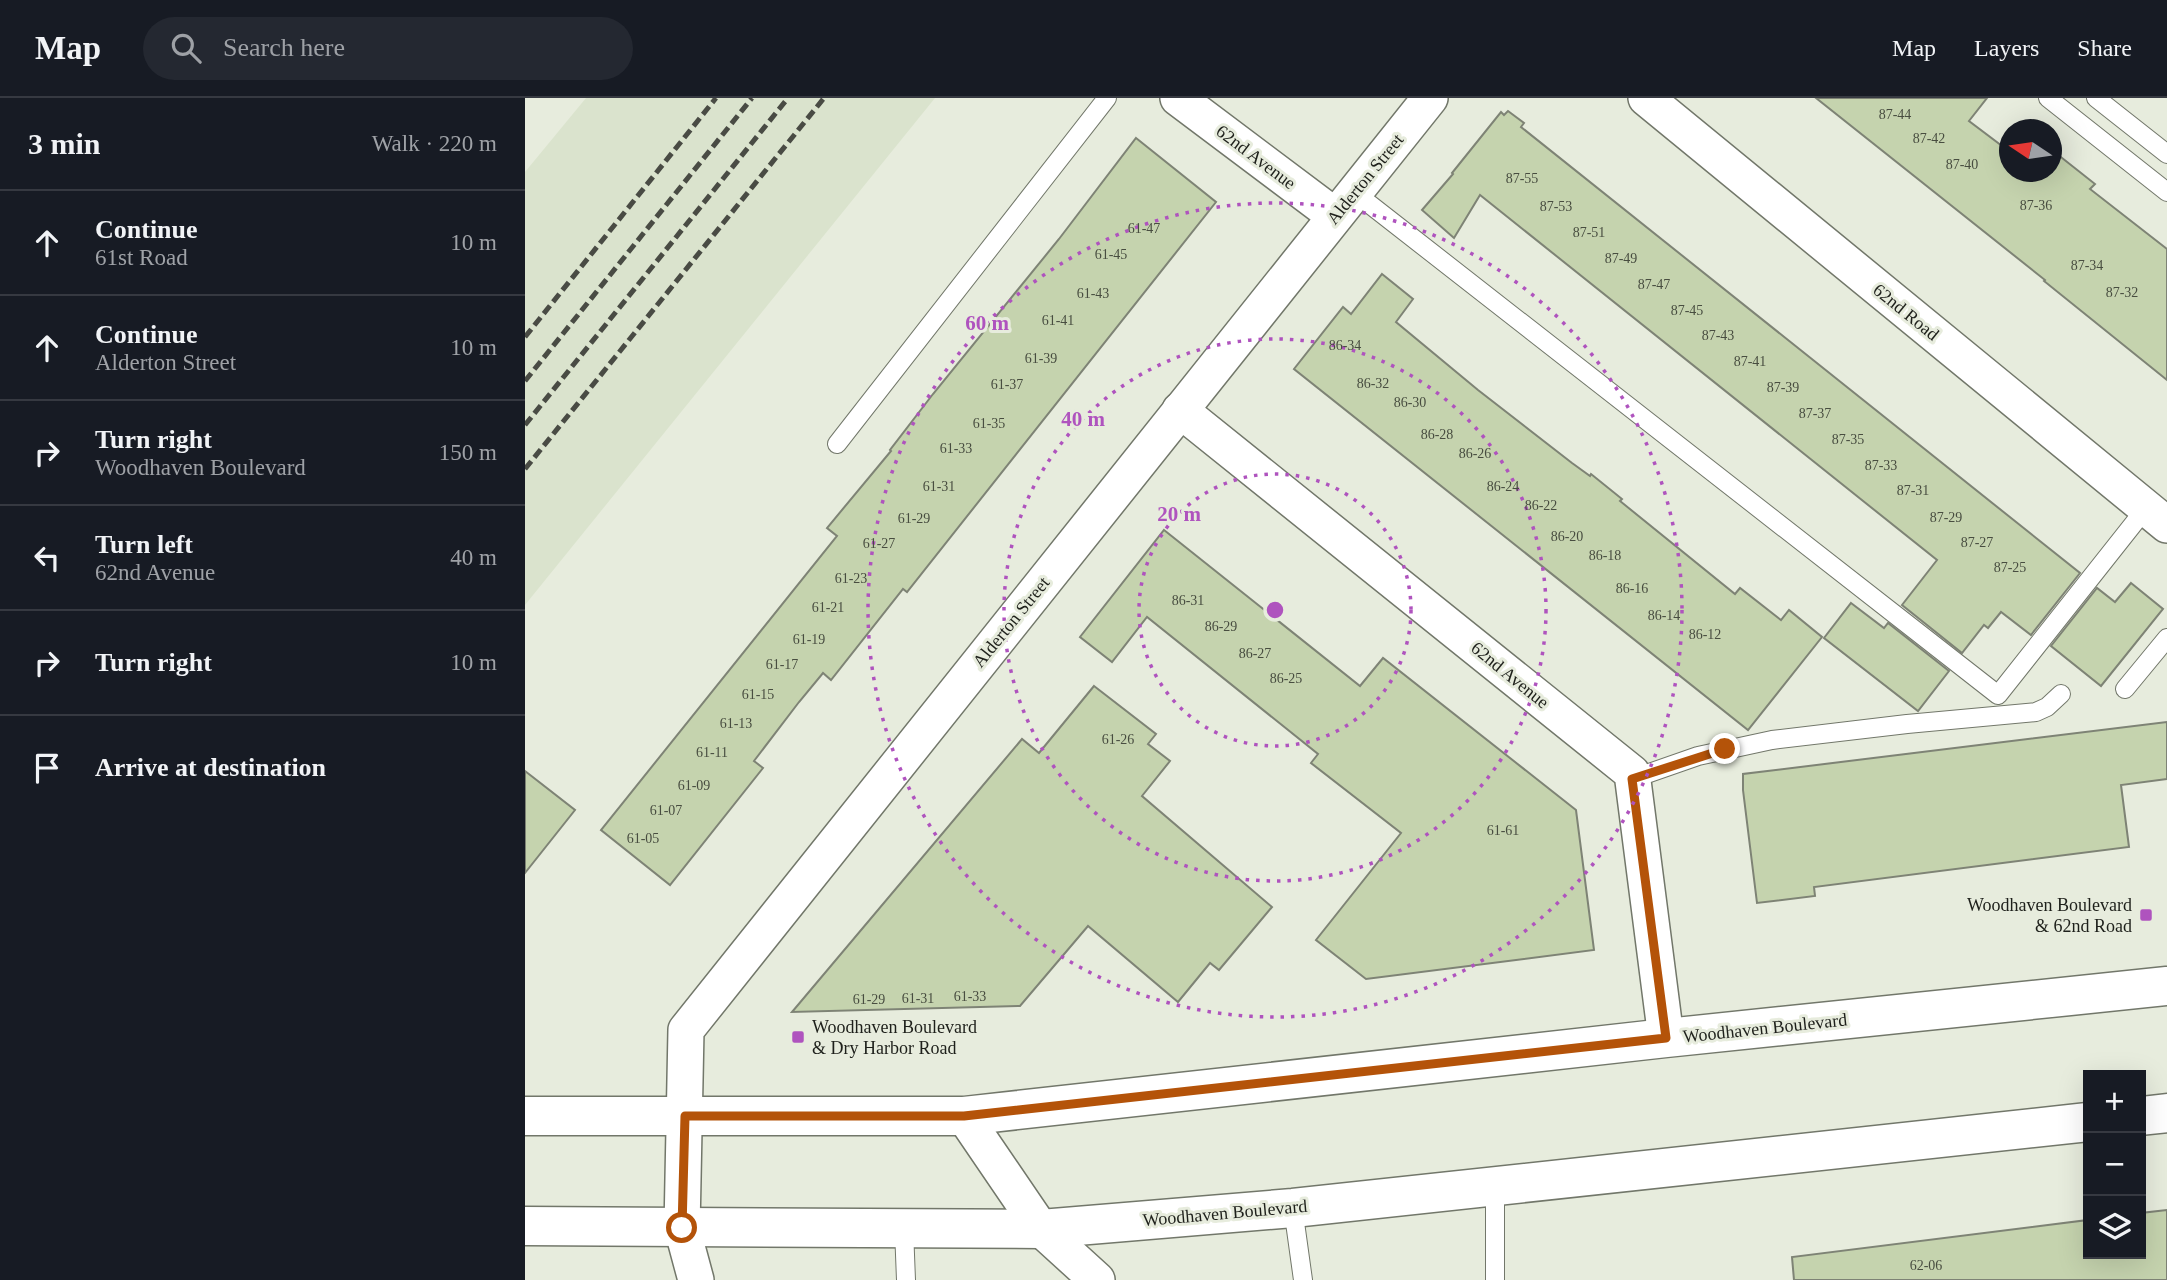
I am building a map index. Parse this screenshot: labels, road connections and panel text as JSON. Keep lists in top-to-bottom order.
{
  "streets": {
    "main road": ["Woodhaven Boulevard"],
    "street": ["62nd Avenue", "Alderton Street", "62nd Road"]
  },
  "crossings": [
    ["62nd Avenue", "Alderton Street"],
    ["Alderton Street", "Woodhaven Boulevard"]
  ],
  "places": {
    "transit": ["Woodhaven Boulevard & 62nd Road", "Woodhaven Boulevard & Dry Harbor Road"]
  },
  "house_numbers": [
    "87-44",
    "87-42",
    "87-40",
    "87-55",
    "87-36",
    "87-53",
    "61-47",
    "87-51",
    "61-45",
    "87-49",
    "87-34",
    "87-47",
    "87-32",
    "61-43",
    "87-45",
    "61-41",
    "87-43",
    "86-34",
    "61-39",
    "87-41",
    "86-32",
    "61-37",
    "87-39",
    "86-30",
    "87-37",
    "61-35",
    "86-28",
    "87-35",
    "61-33",
    "86-26",
    "87-33",
    "61-31",
    "86-24",
    "87-31",
    "86-22",
    "87-29",
    "61-29",
    "86-20",
    "87-27",
    "61-27",
    "86-18",
    "87-25",
    "61-23",
    "86-16",
    "86-31",
    "61-21",
    "86-14",
    "86-29",
    "86-12",
    "61-19",
    "86-27",
    "61-17",
    "86-25",
    "61-15",
    "61-13",
    "61-26",
    "61-11",
    "61-09",
    "61-07",
    "61-61",
    "61-05",
    "61-33",
    "61-31",
    "61-29",
    "62-06"
  ],
  "north": "left",
  "page": {
    "header": "Map",
    "search": "Search here",
    "nav": ["Map", "Layers", "Share"],
    "heading": ["3 min", "Walk · 220 m"],
    "list": [
      ["Continue", "61st Road", "10 m"],
      ["Continue", "Alderton Street", "10 m"],
      ["Turn right", "Woodhaven Boulevard", "150 m"],
      ["Turn left", "62nd Avenue", "40 m"],
      ["Turn right", "10 m"],
      "Arrive at destination"
    ],
    "map_buttons": ["+", "−"]
  },
  "rings": ["60 m", "40 m", "20 m"]
}
